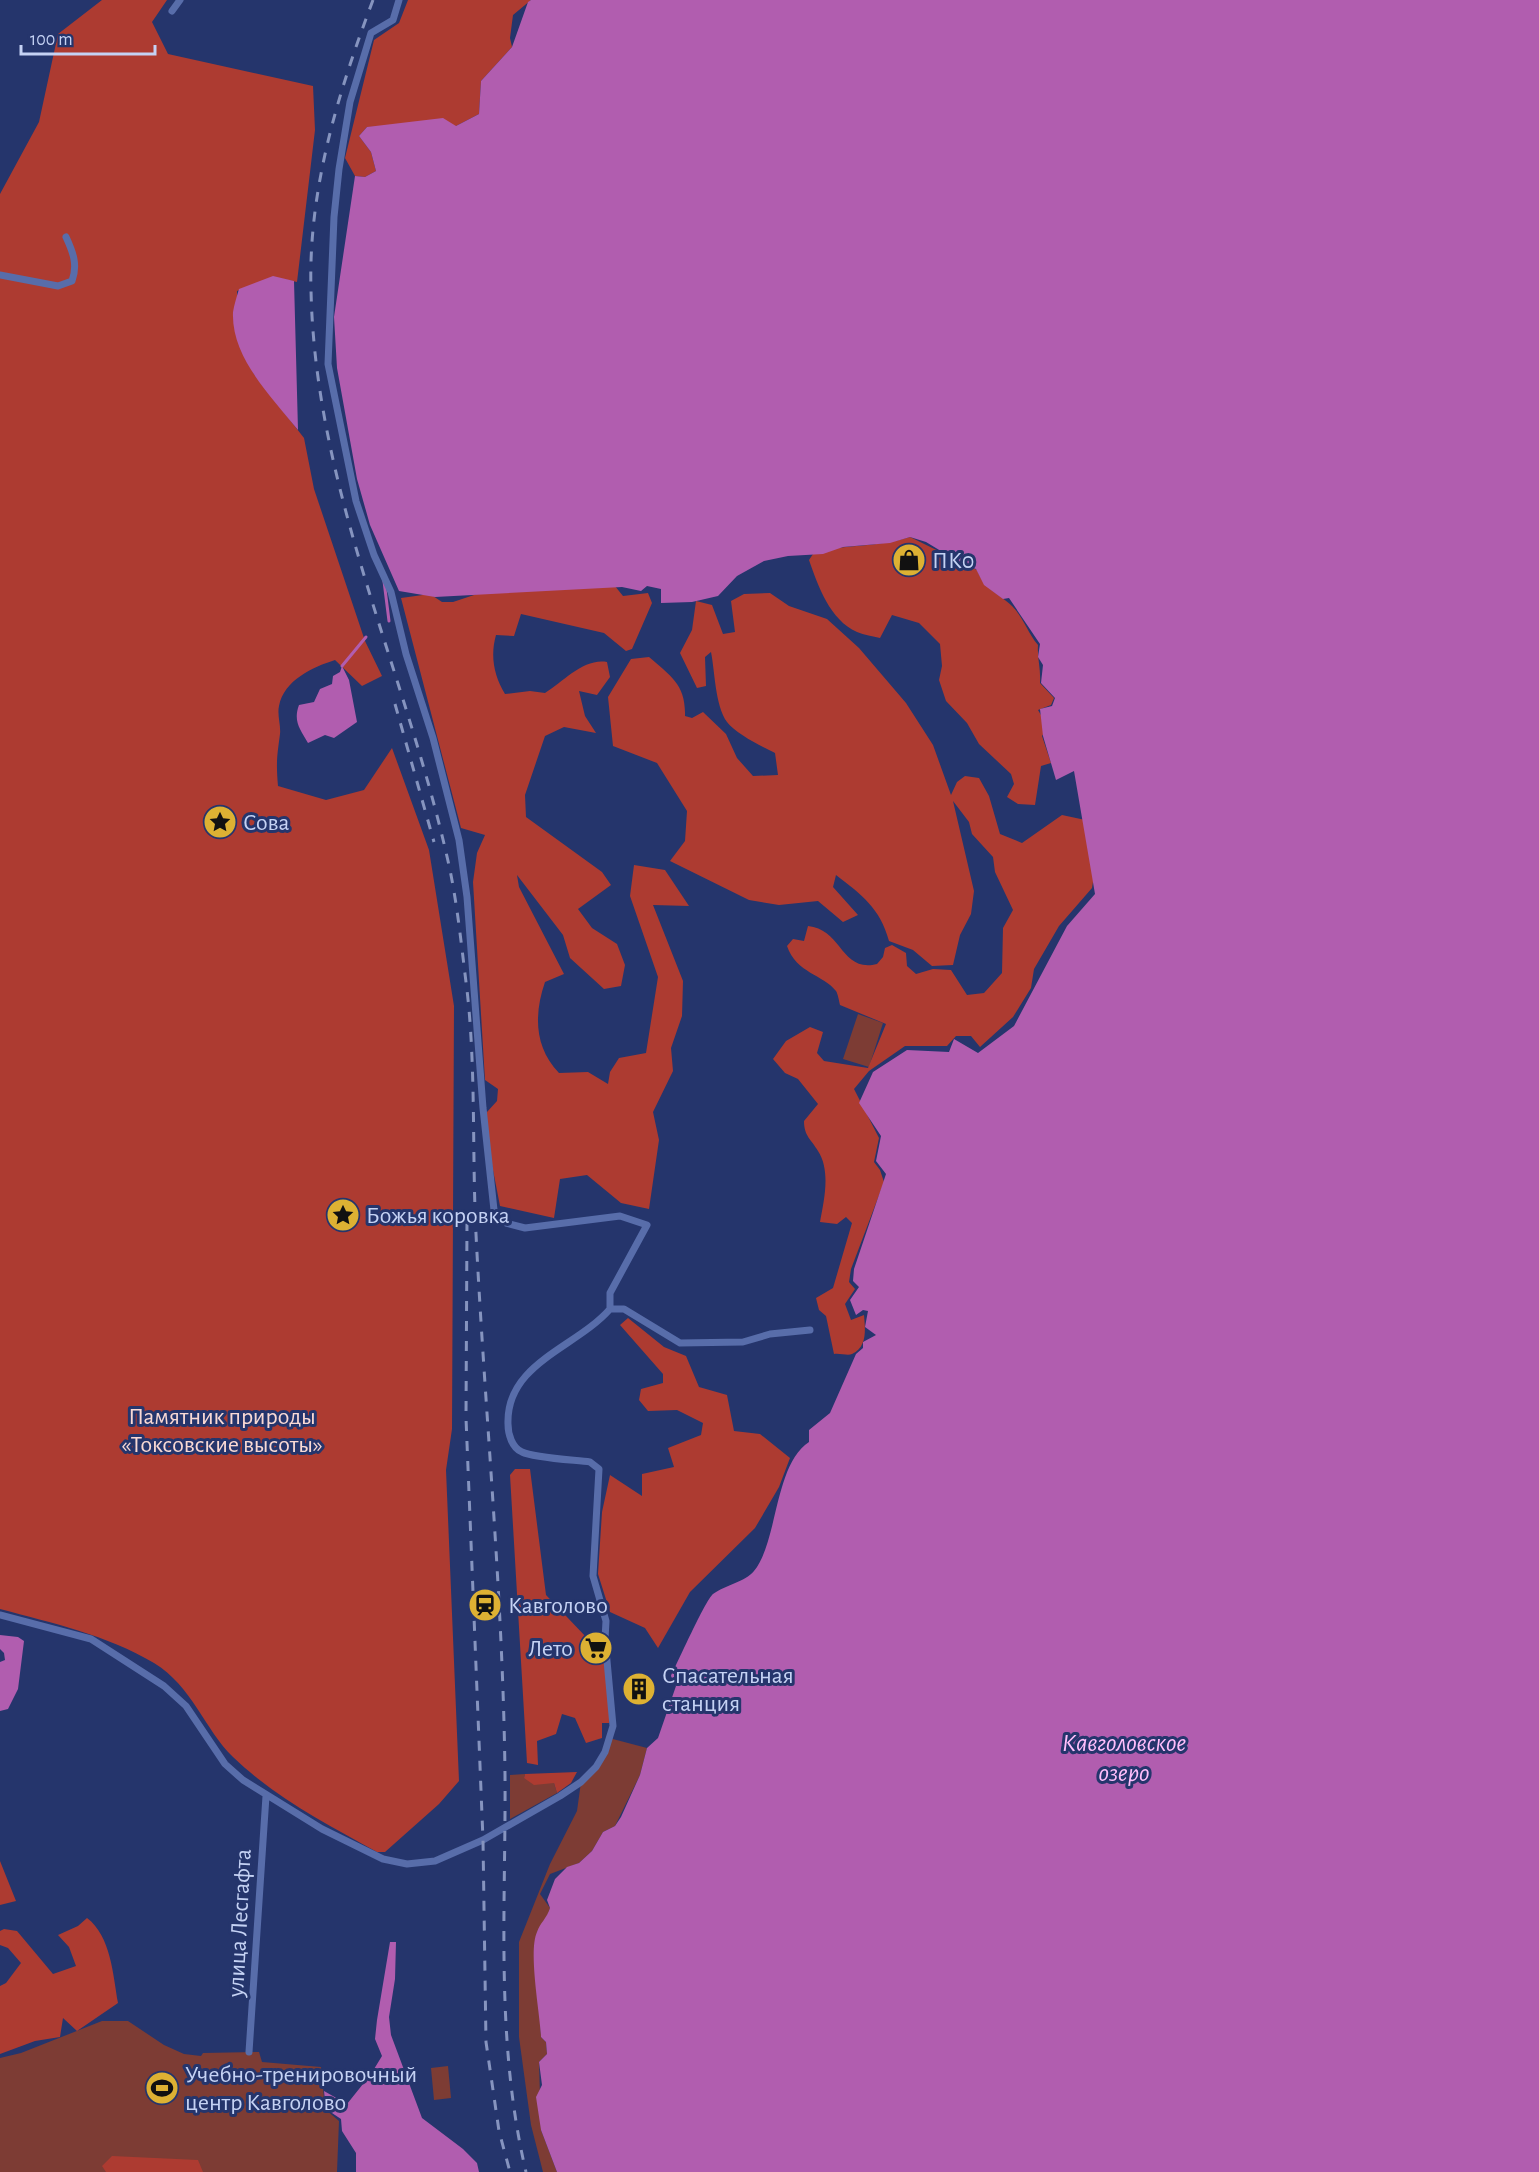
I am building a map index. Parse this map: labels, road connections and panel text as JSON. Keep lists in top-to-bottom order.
{
  "streets": {
    "street": ["улица Лесгафта"]
  },
  "water": ["Кавголовское озеро"],
  "parks": ["Памятник природы «Токсовские высоты»"],
  "places": {
    "shop": ["ПК0"],
    "place": ["Сова", "Божья коровка"],
    "station": ["Кавголово"],
    "supermarket": ["Лето"],
    "building": ["Спасательная станция"],
    "sports": ["Учебно-тренировочный центр Кавголово"]
  },
  "scale_bar": "100 m"
}
